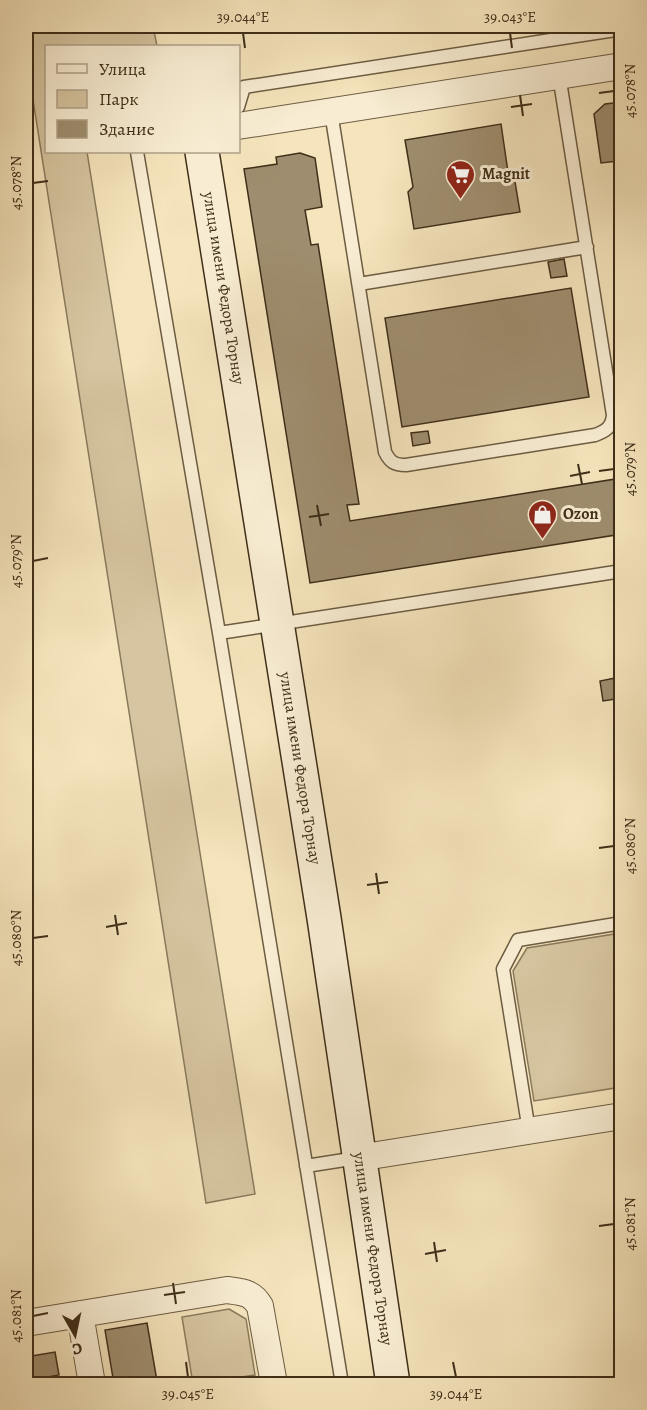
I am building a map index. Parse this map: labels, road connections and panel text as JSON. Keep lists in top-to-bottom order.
{
  "streets": {
    "street": ["улица имени Федора Торнау"]
  },
  "places": {
    "supermarket": ["Magnit"],
    "shop": ["Ozon"]
  },
  "legend": ["Улица", "Парк", "Здание"],
  "north": "bottom",
  "coordinates": [
    "39.044°E",
    "39.043°E",
    "45.078°N",
    "45.079°N",
    "45.080°N",
    "45.081°N",
    "39.045°E"
  ]
}
